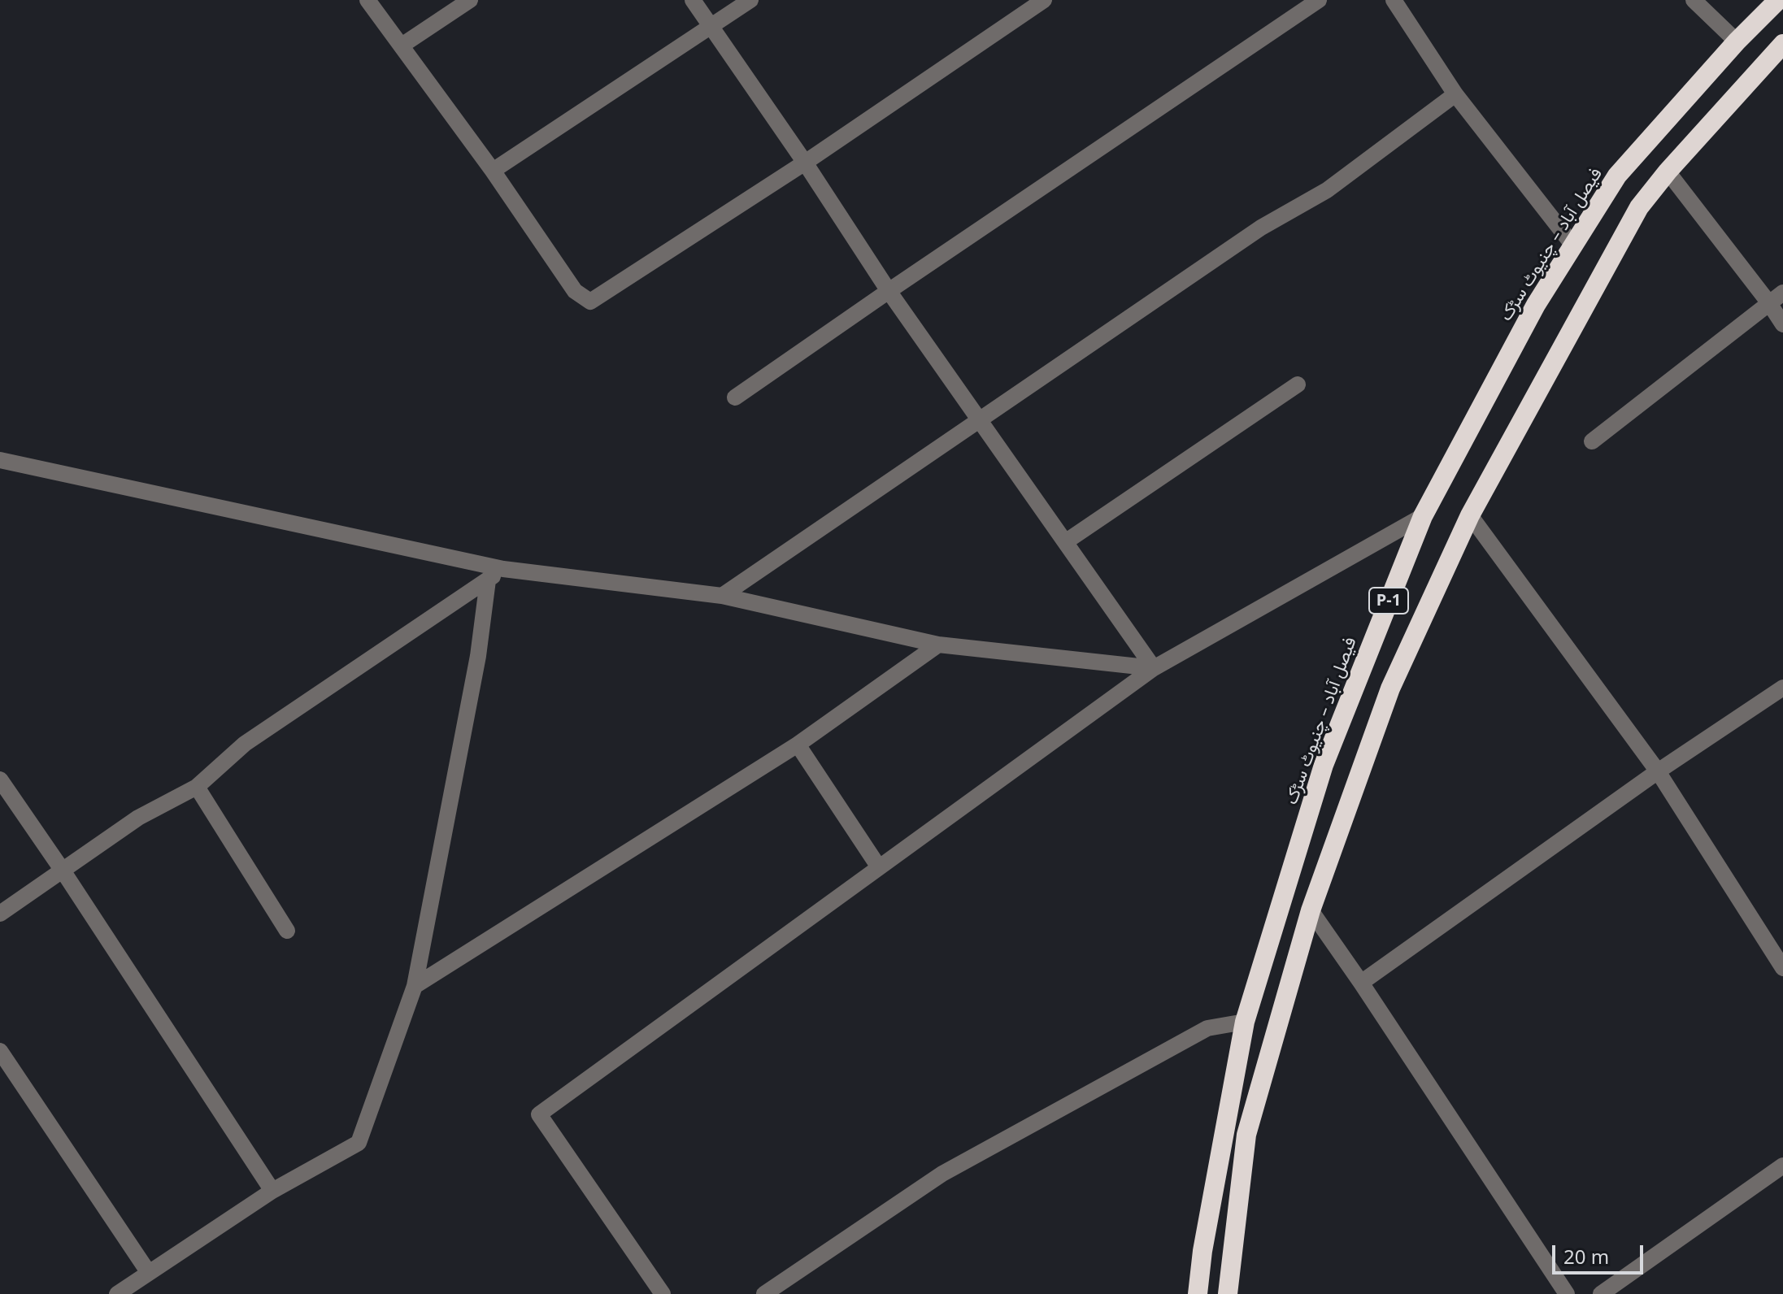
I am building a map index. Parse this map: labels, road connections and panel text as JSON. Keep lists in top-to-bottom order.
{
  "streets": {
    "highway": ["فیصل آباد – چنیوٹ سڑک", "P-1"]
  },
  "scale_bar": "20 m"
}
